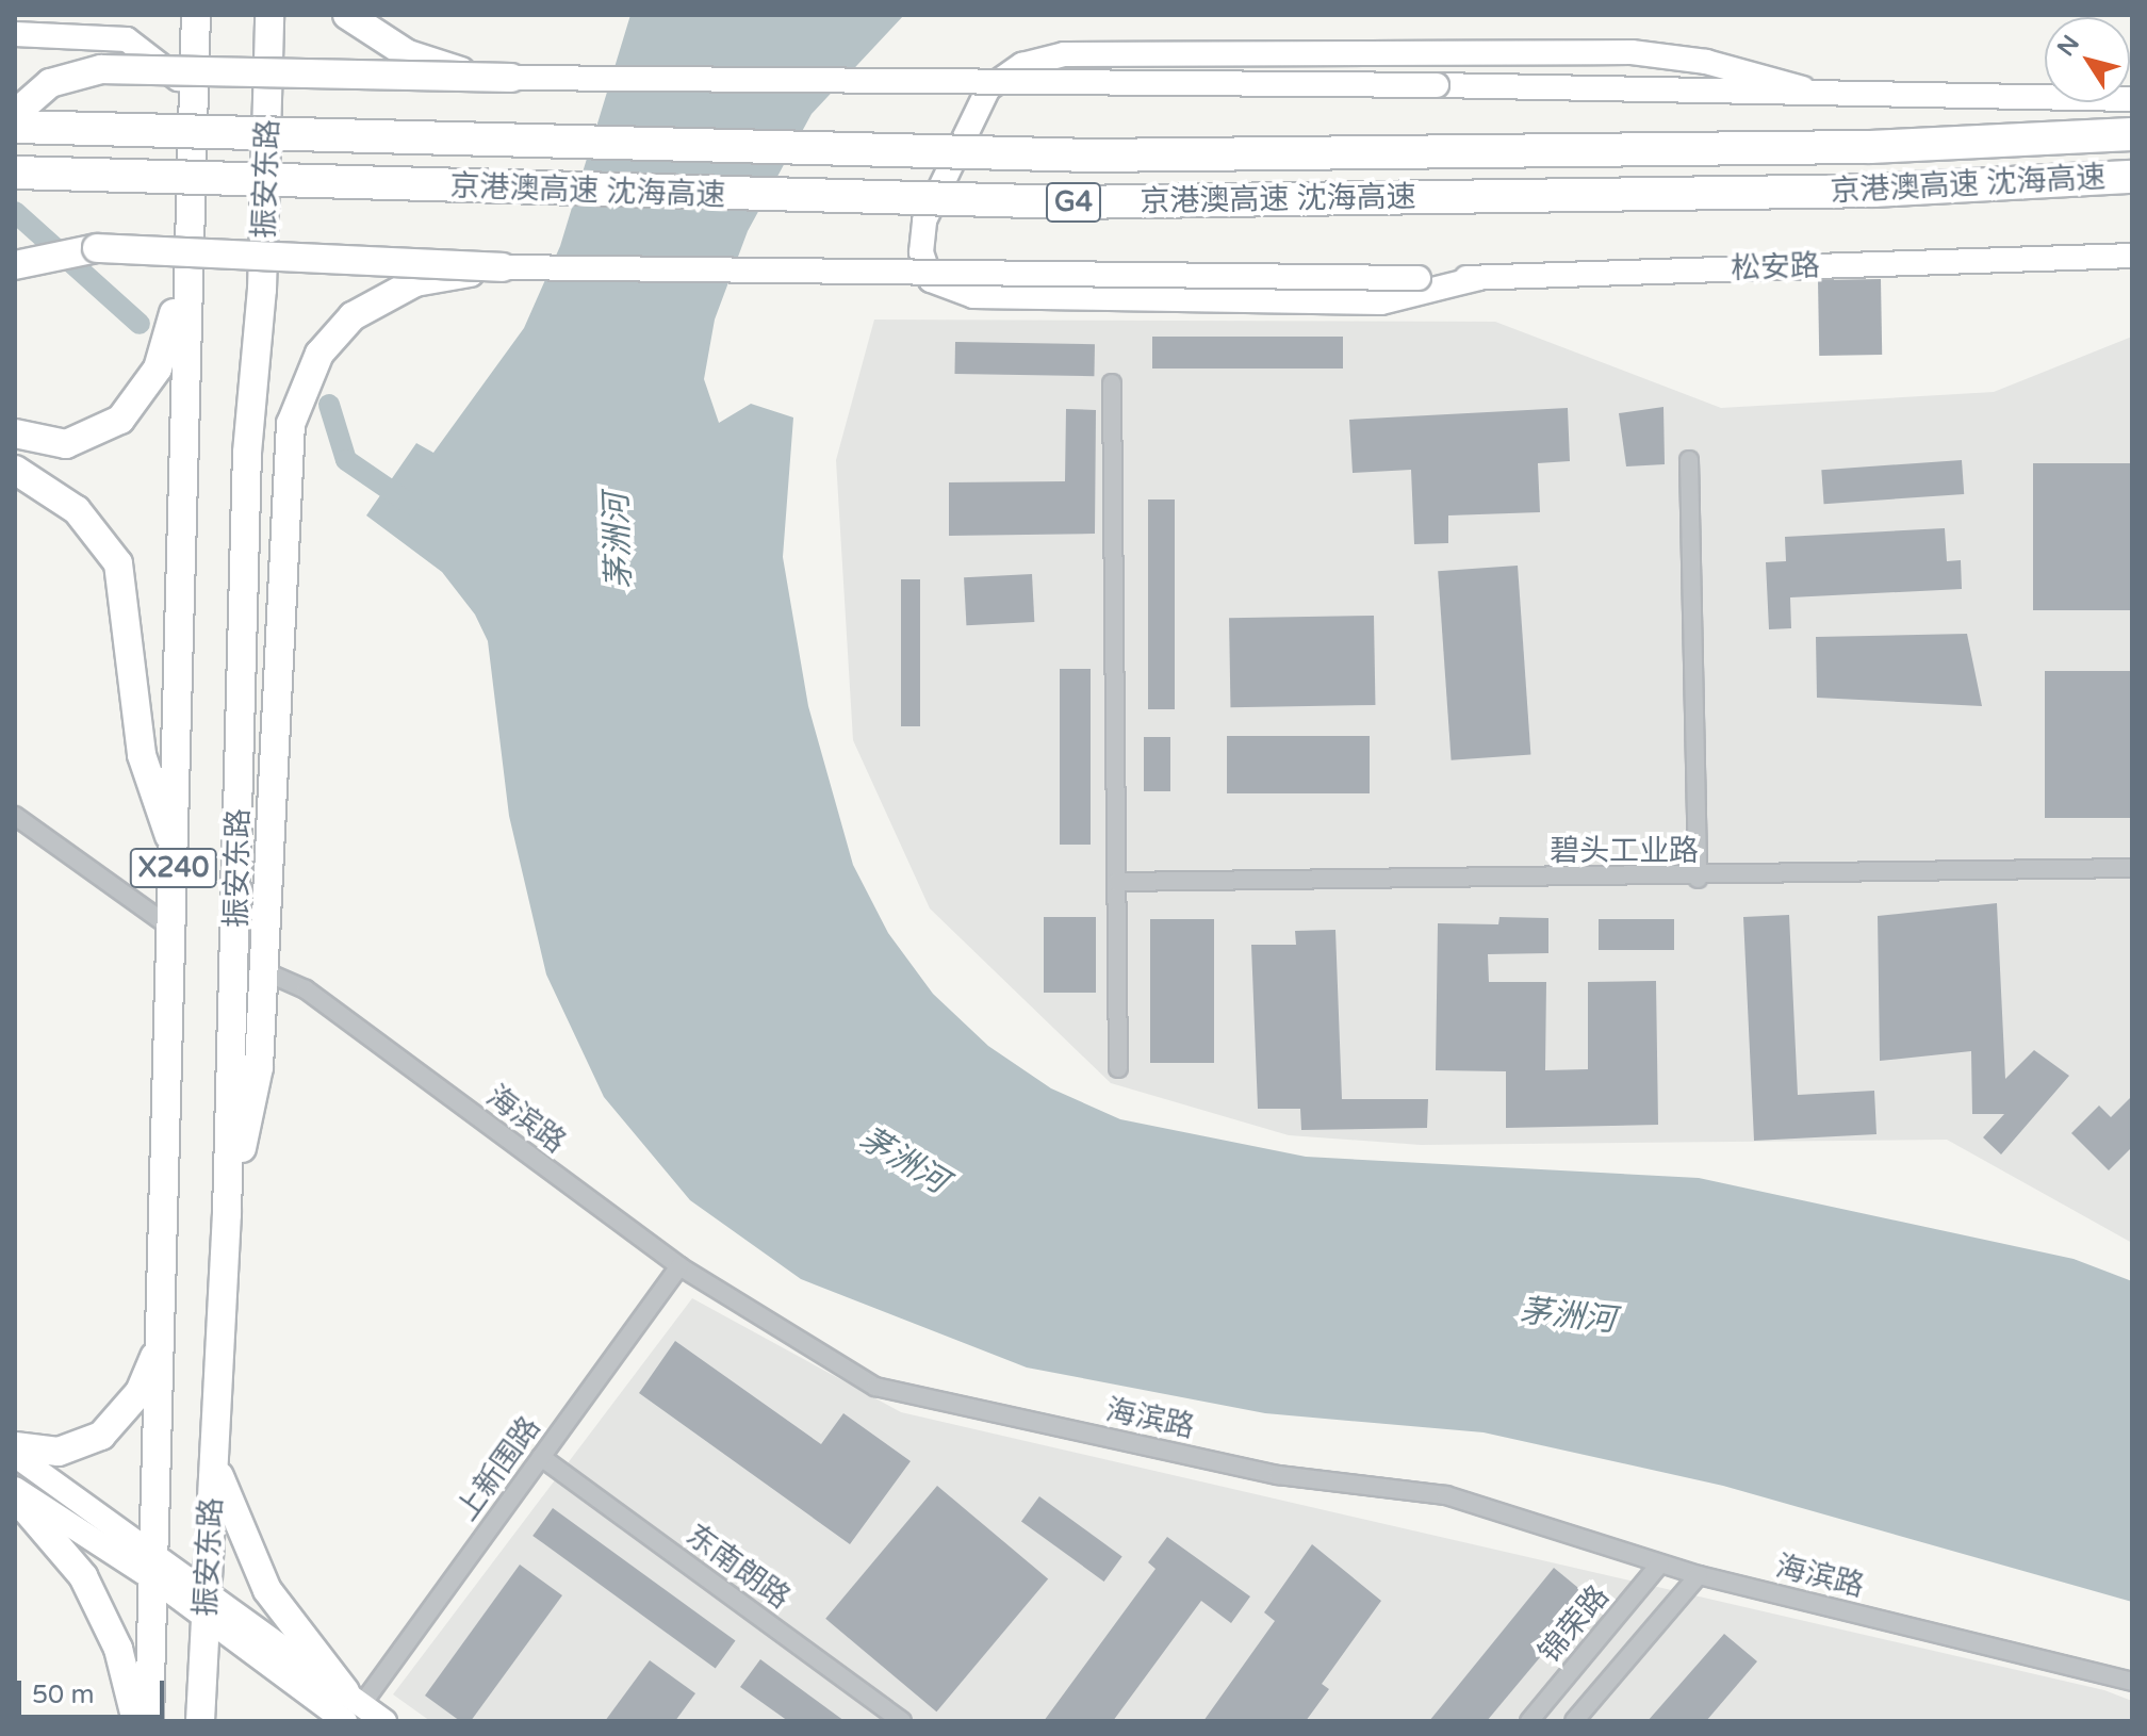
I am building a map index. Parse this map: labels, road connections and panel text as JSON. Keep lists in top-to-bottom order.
{
  "streets": {
    "highway": ["京港澳高速 沈海高速", "G4"],
    "main road": ["振安东路", "松安路", "X240"],
    "street": [
      "碧头工业路",
      "海滨路",
      "上新围路",
      "东南朗路",
      "锦荣路"
    ]
  },
  "crossings": [
    ["海滨路", "上新围路"],
    ["海滨路", "锦荣路"],
    ["上新围路", "东南朗路"]
  ],
  "water": ["茅洲河"],
  "scale_bar": "50 m",
  "north": "top left"
}
